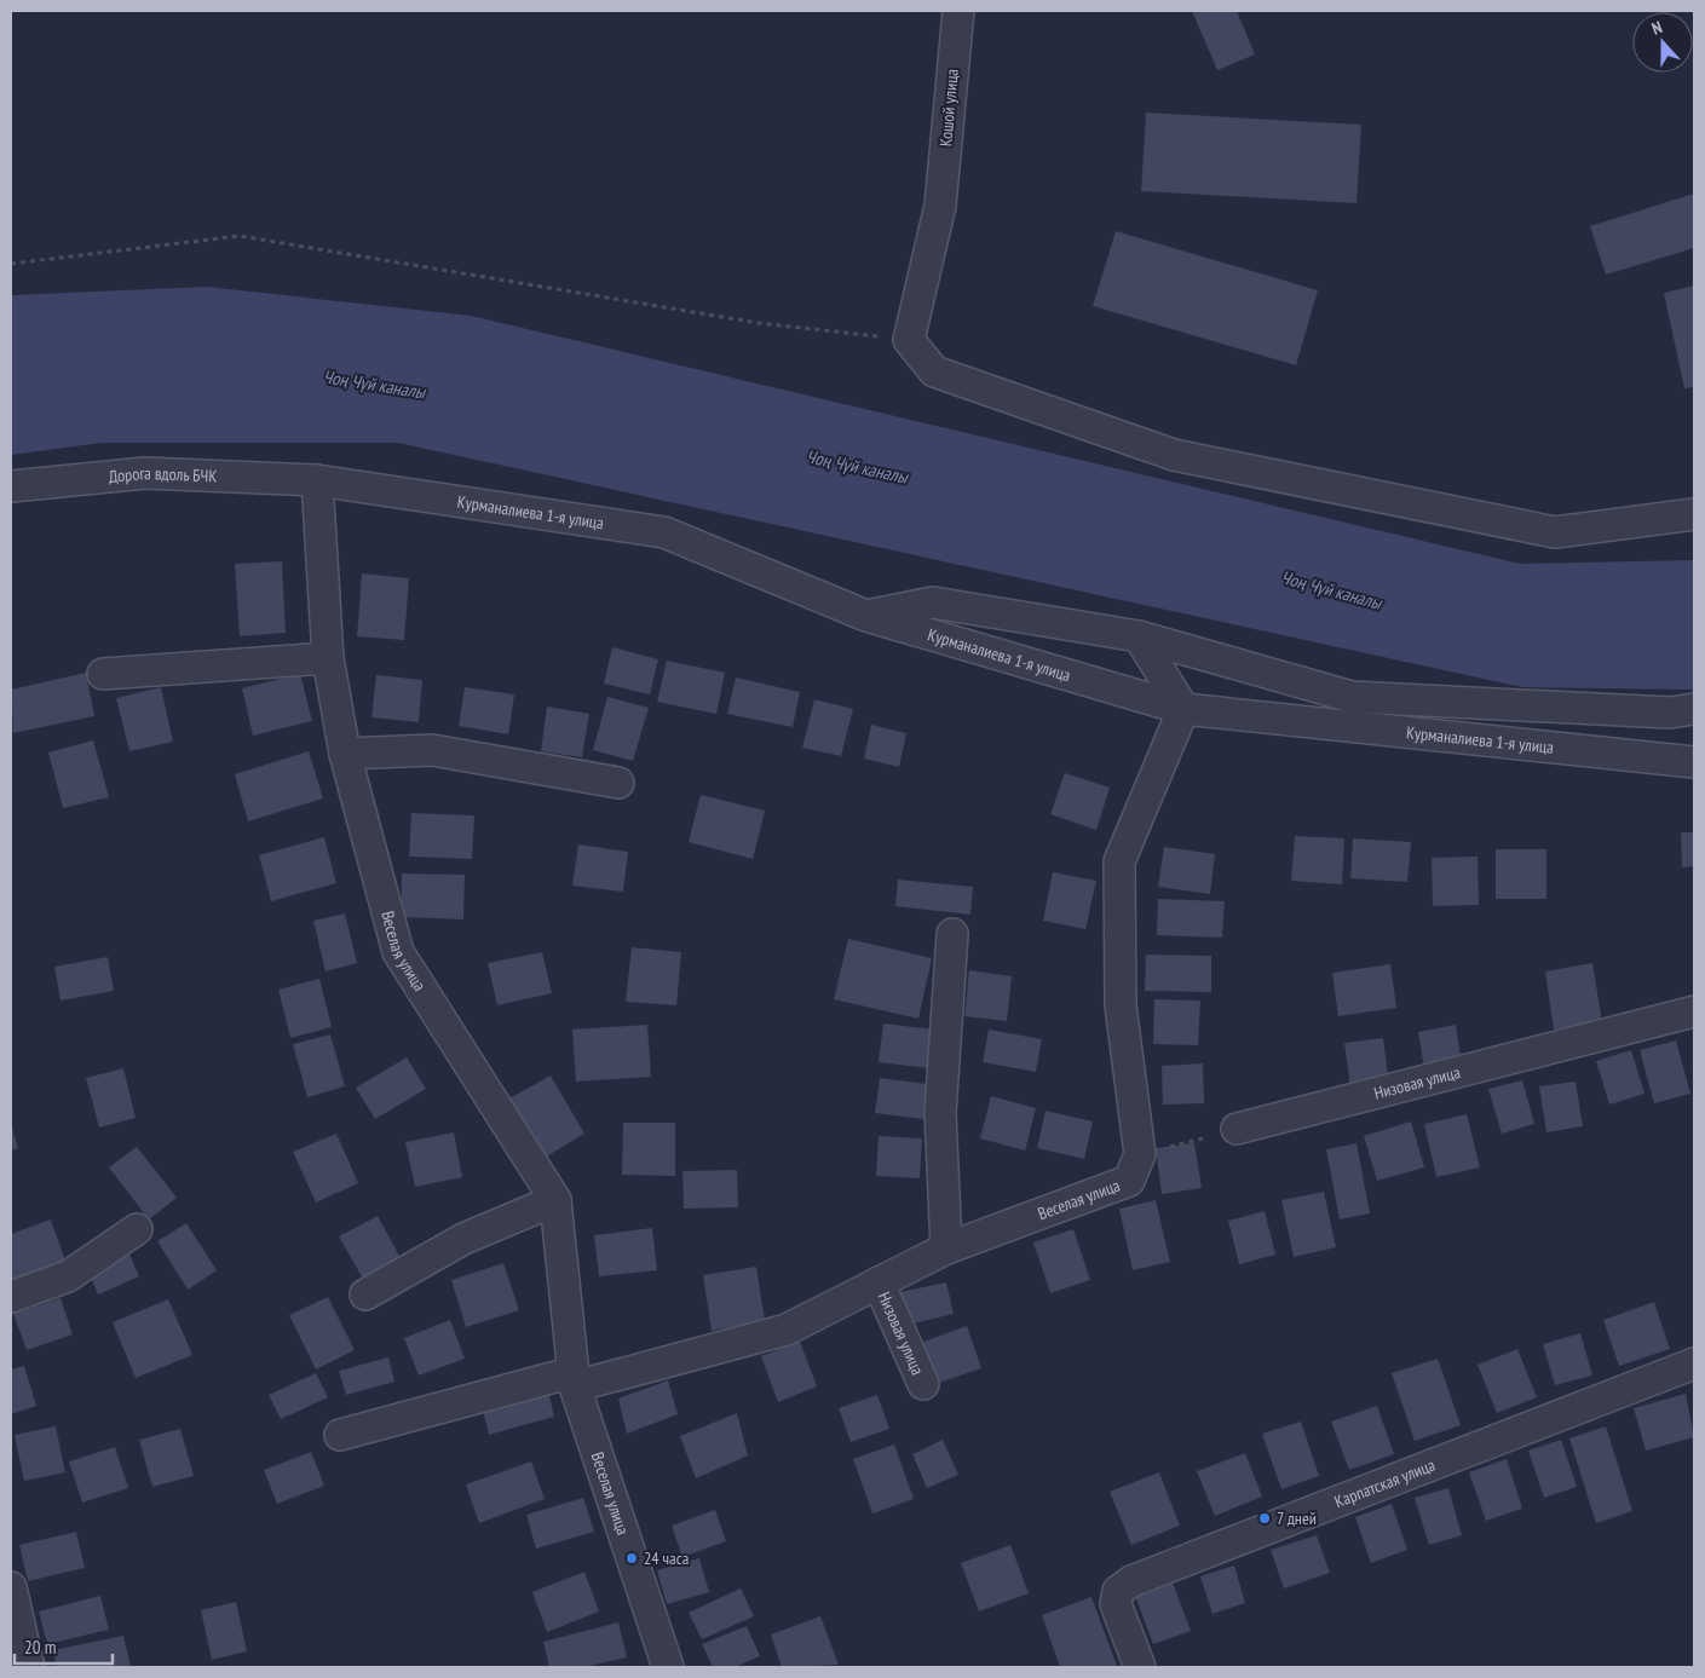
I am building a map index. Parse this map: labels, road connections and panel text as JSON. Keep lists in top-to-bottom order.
{
  "streets": {
    "street": [
      "Кошой улица",
      "Дорога вдоль БЧК",
      "Курманалиева 1-я улица",
      "Веселая улица",
      "Низовая улица",
      "Карпатская улица"
    ]
  },
  "crossings": [
    ["Дорога вдоль БЧК", "Курманалиева 1-я улица"],
    ["Дорога вдоль БЧК", "Веселая улица"],
    ["Курманалиева 1-я улица", "Веселая улица"],
    ["Веселая улица", "Низовая улица"]
  ],
  "water": ["Чоң Чүй каналы"],
  "places": ["7 дней", "24 часа"],
  "scale_bar": "20 m",
  "north": "top"
}
